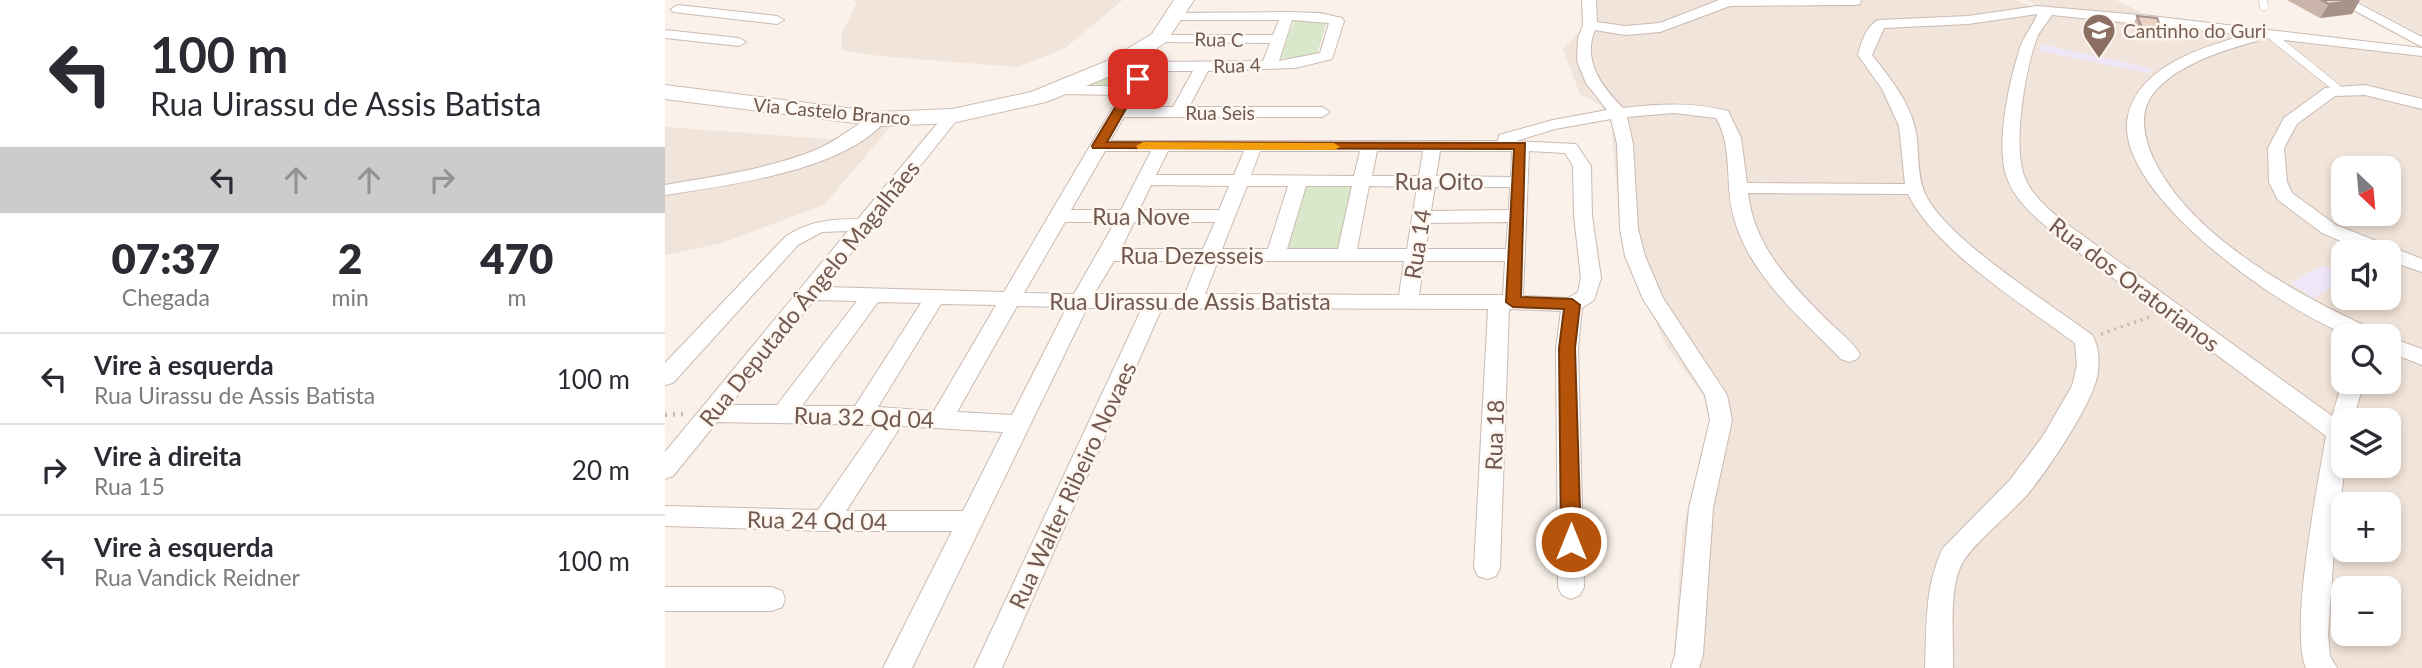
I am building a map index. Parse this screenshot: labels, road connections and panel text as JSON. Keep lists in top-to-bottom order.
{
  "streets": {
    "main road": ["Via Castelo Branco"],
    "street": [
      "Rua C",
      "Rua 4",
      "Rua Seis",
      "Rua Oito",
      "Rua Nove",
      "Rua 14",
      "Rua Dezesseis",
      "Rua dos Oratorianos",
      "Rua Deputado Ângelo Magalhães",
      "Rua Uirassu de Assis Batista",
      "Rua 32 Qd 04",
      "Rua 18",
      "Rua Walter Ribeiro Novaes",
      "Rua 24 Qd 04"
    ]
  },
  "crossings": [
    ["Rua C", "Via Castelo Branco"],
    ["Via Castelo Branco", "Rua Deputado Ângelo Magalhães"],
    ["Rua Oito", "Rua 14"],
    ["Rua Oito", "Rua 18"],
    ["Rua 14", "Rua Uirassu de Assis Batista"],
    ["Rua Deputado Ângelo Magalhães", "Rua Uirassu de Assis Batista"],
    ["Rua Deputado Ângelo Magalhães", "Rua 32 Qd 04"],
    ["Rua Uirassu de Assis Batista", "Rua 18"],
    ["Rua Uirassu de Assis Batista", "Rua Walter Ribeiro Novaes"]
  ],
  "places": {
    "school or university": ["Cantinho do Guri"]
  },
  "north": "bottom right",
  "page": {
    "turn": ["100 m", "Rua Uirassu de Assis Batista"],
    "map_buttons": ["+", "−"],
    "eta": [
      "07:37",
      "Chegada",
      "2",
      "min",
      "470",
      "m"
    ],
    "list": [
      {
        "name": "Vire à esquerda",
        "note": "Rua Uirassu de Assis Batista",
        "value": "100 m"
      },
      {
        "name": "Vire à direita",
        "note": "Rua 15",
        "value": "20 m"
      },
      {
        "name": "Vire à esquerda",
        "note": "Rua Vandick Reidner",
        "value": "100 m"
      }
    ]
  }
}
